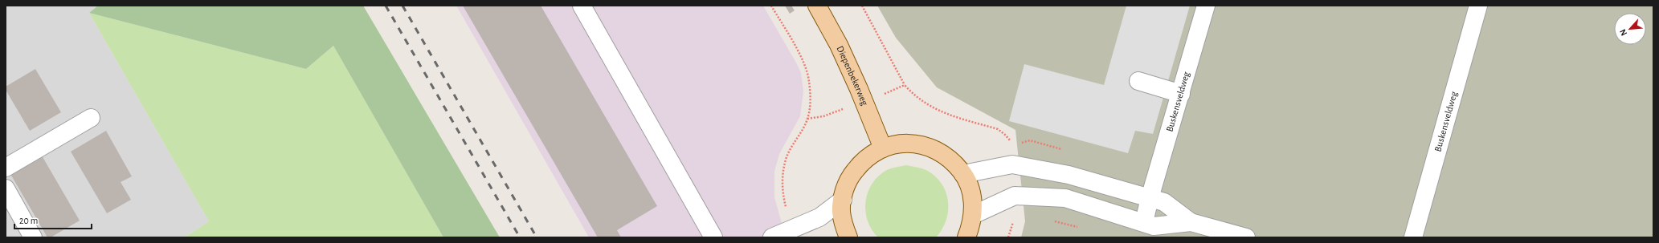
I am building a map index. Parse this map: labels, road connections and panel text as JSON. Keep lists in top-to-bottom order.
{
  "streets": {
    "main road": ["Diepenbekerweg"],
    "street": ["Buskensveldweg"]
  },
  "scale_bar": "20 m",
  "north": "bottom left"
}
